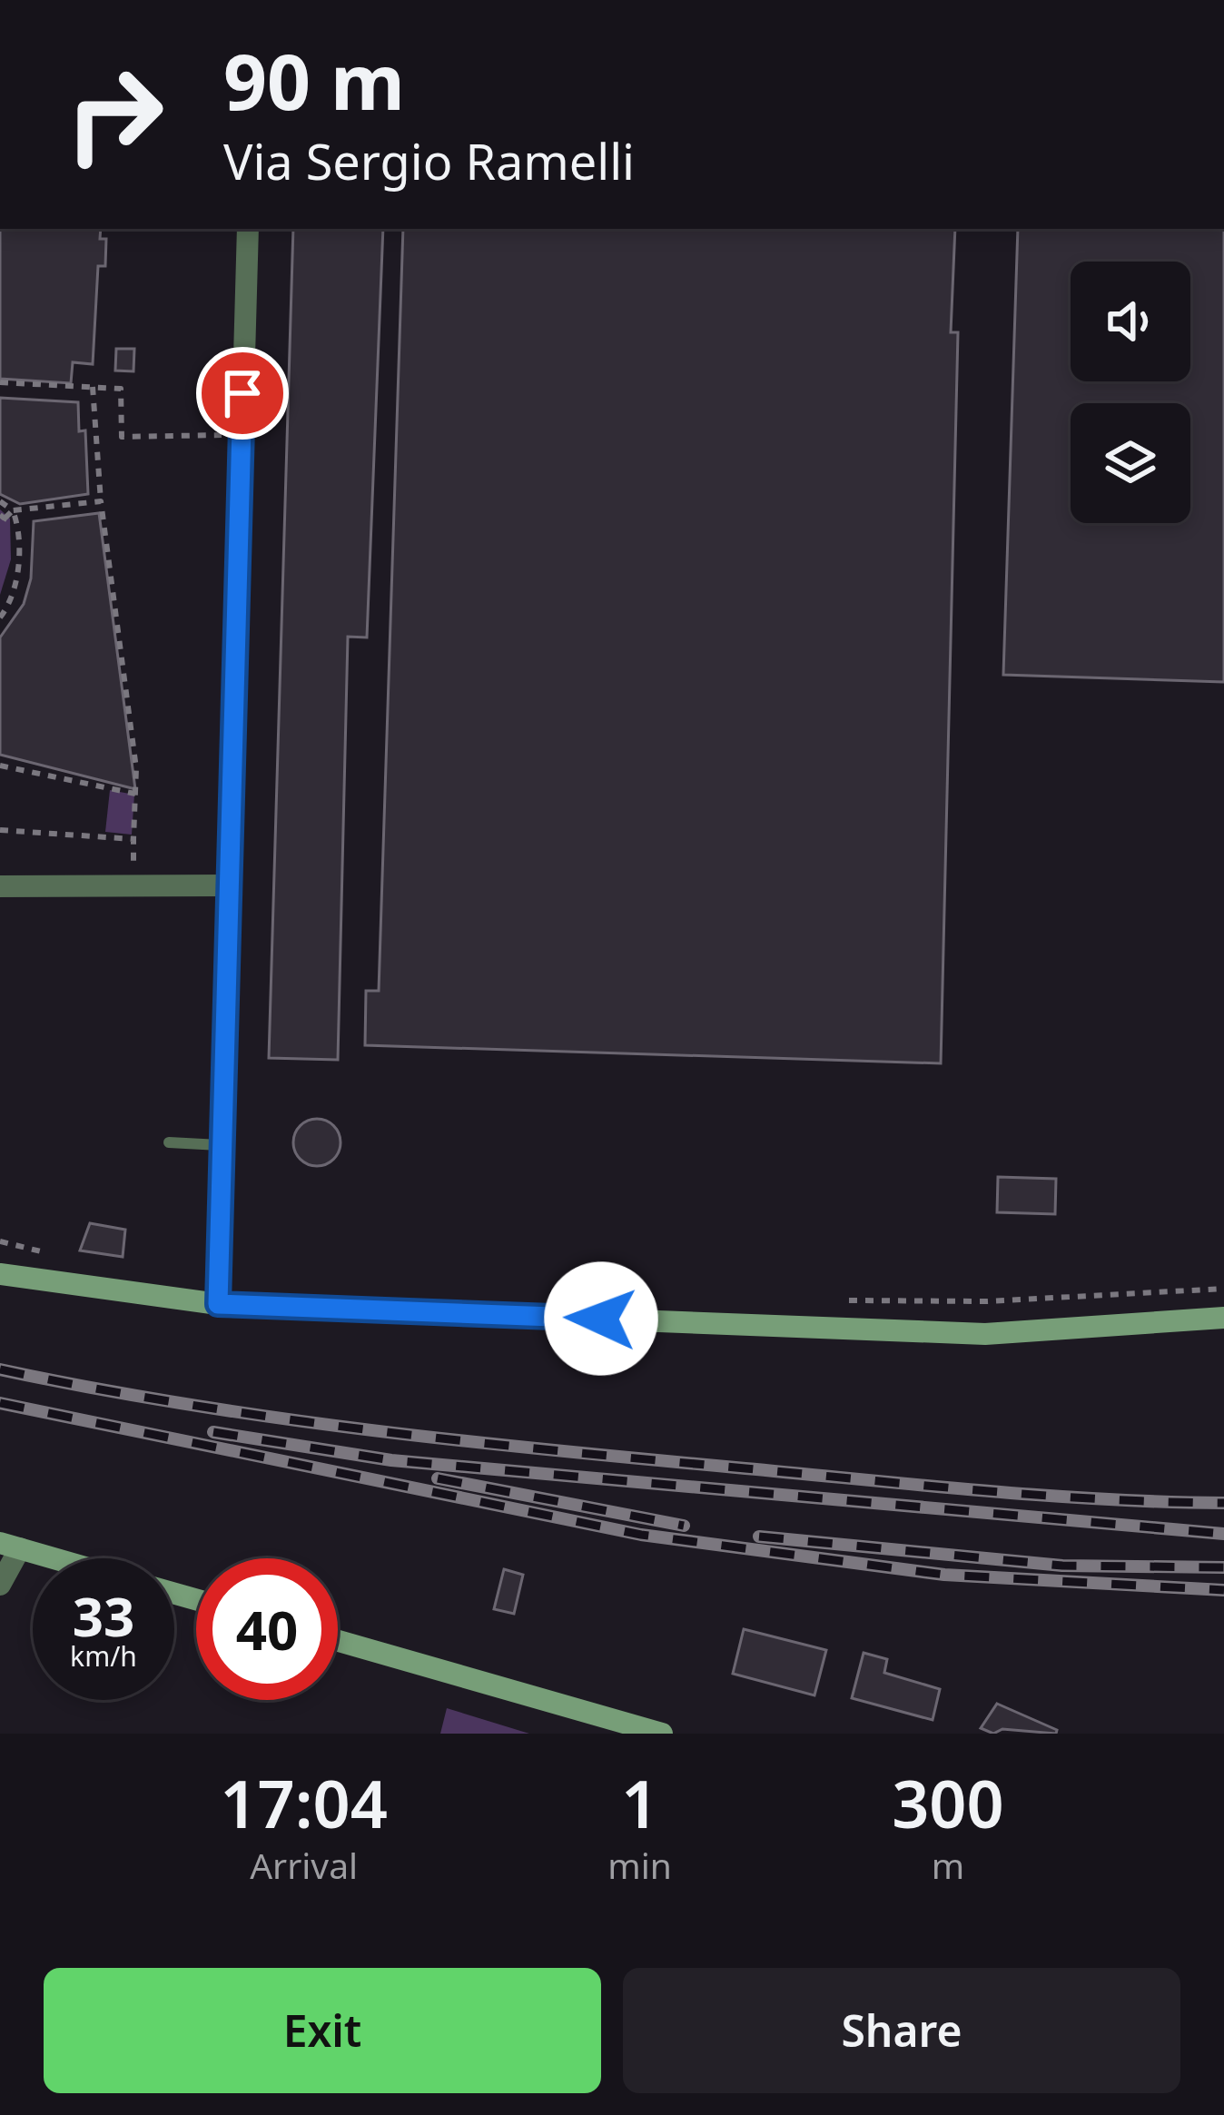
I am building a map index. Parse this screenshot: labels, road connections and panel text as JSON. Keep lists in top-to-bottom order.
{
  "page": {
    "turn": ["90 m", "Via Sergio Ramelli"],
    "speed": "33 km/h",
    "limit": "40",
    "eta": [
      "17:04",
      "Arrival",
      "1",
      "min",
      "300",
      "m"
    ],
    "buttons": ["Exit", "Share"]
  }
}
